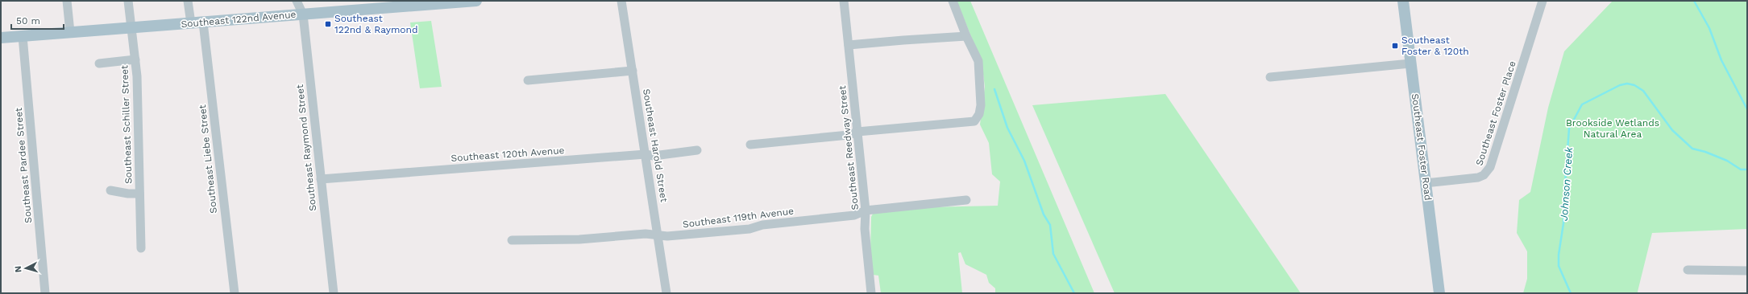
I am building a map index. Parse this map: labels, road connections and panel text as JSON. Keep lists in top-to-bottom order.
{
  "streets": {
    "main road": ["Southeast 122nd Avenue", "Southeast Foster Road"],
    "street": [
      "Southeast Foster Place",
      "Southeast Schiller Street",
      "Southeast Harold Street",
      "Southeast Raymond Street",
      "Southeast Reedway Street",
      "Southeast 120th Avenue",
      "Southeast Liebe Street",
      "Southeast Pardee Street",
      "Southeast 119th Avenue"
    ]
  },
  "crossings": [
    ["Southeast 122nd Avenue", "Southeast Schiller Street"],
    ["Southeast 122nd Avenue", "Southeast Raymond Street"],
    ["Southeast 122nd Avenue", "Southeast Liebe Street"],
    ["Southeast 122nd Avenue", "Southeast Pardee Street"],
    ["Southeast Foster Place", "Southeast Foster Road"],
    ["Southeast Harold Street", "Southeast 120th Avenue"],
    ["Southeast Harold Street", "Southeast 119th Avenue"],
    ["Southeast Raymond Street", "Southeast 120th Avenue"],
    ["Southeast Reedway Street", "Southeast 119th Avenue"]
  ],
  "water": ["Johnson Creek"],
  "parks": ["Brookside Wetlands Natural Area"],
  "places": {
    "transit": ["Southeast 122nd & Raymond", "Southeast Foster & 120th"]
  },
  "scale_bar": "50 m",
  "north": "left"
}
